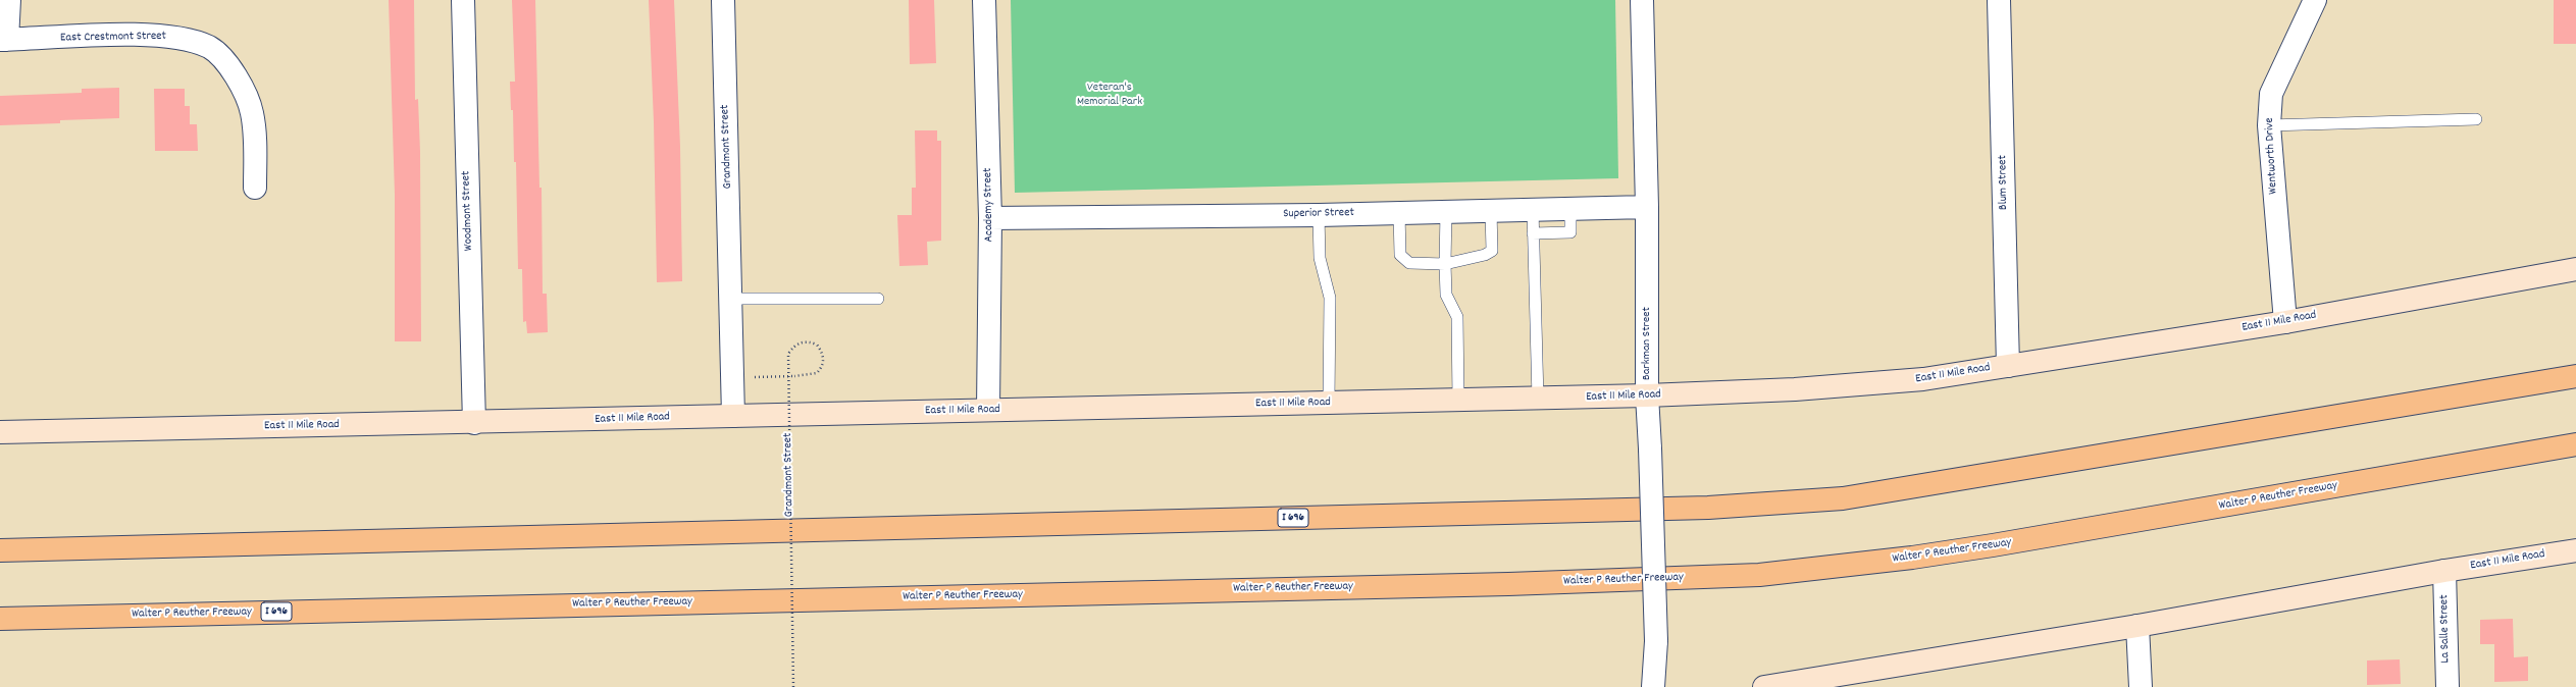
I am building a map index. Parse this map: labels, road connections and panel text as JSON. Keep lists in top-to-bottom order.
{
  "streets": {
    "highway": ["Walter P Reuther Freeway", "I 696"],
    "main road": ["East 11 Mile Road"],
    "street": [
      "East Crestmont Street",
      "Grandmont Street",
      "Wentworth Drive",
      "Blum Street",
      "Academy Street",
      "Woodmont Street",
      "Superior Street",
      "Barkman Street",
      "La Salle Street"
    ]
  },
  "crossings": [
    ["Grandmont Street", "East 11 Mile Road"],
    ["Wentworth Drive", "East 11 Mile Road"],
    ["Blum Street", "East 11 Mile Road"],
    ["Academy Street", "Superior Street"],
    ["Academy Street", "East 11 Mile Road"],
    ["Woodmont Street", "East 11 Mile Road"],
    ["Superior Street", "Barkman Street"],
    ["East 11 Mile Road", "Barkman Street"],
    ["East 11 Mile Road", "La Salle Street"]
  ],
  "parks": ["Veteran's Memorial Park"]
}
